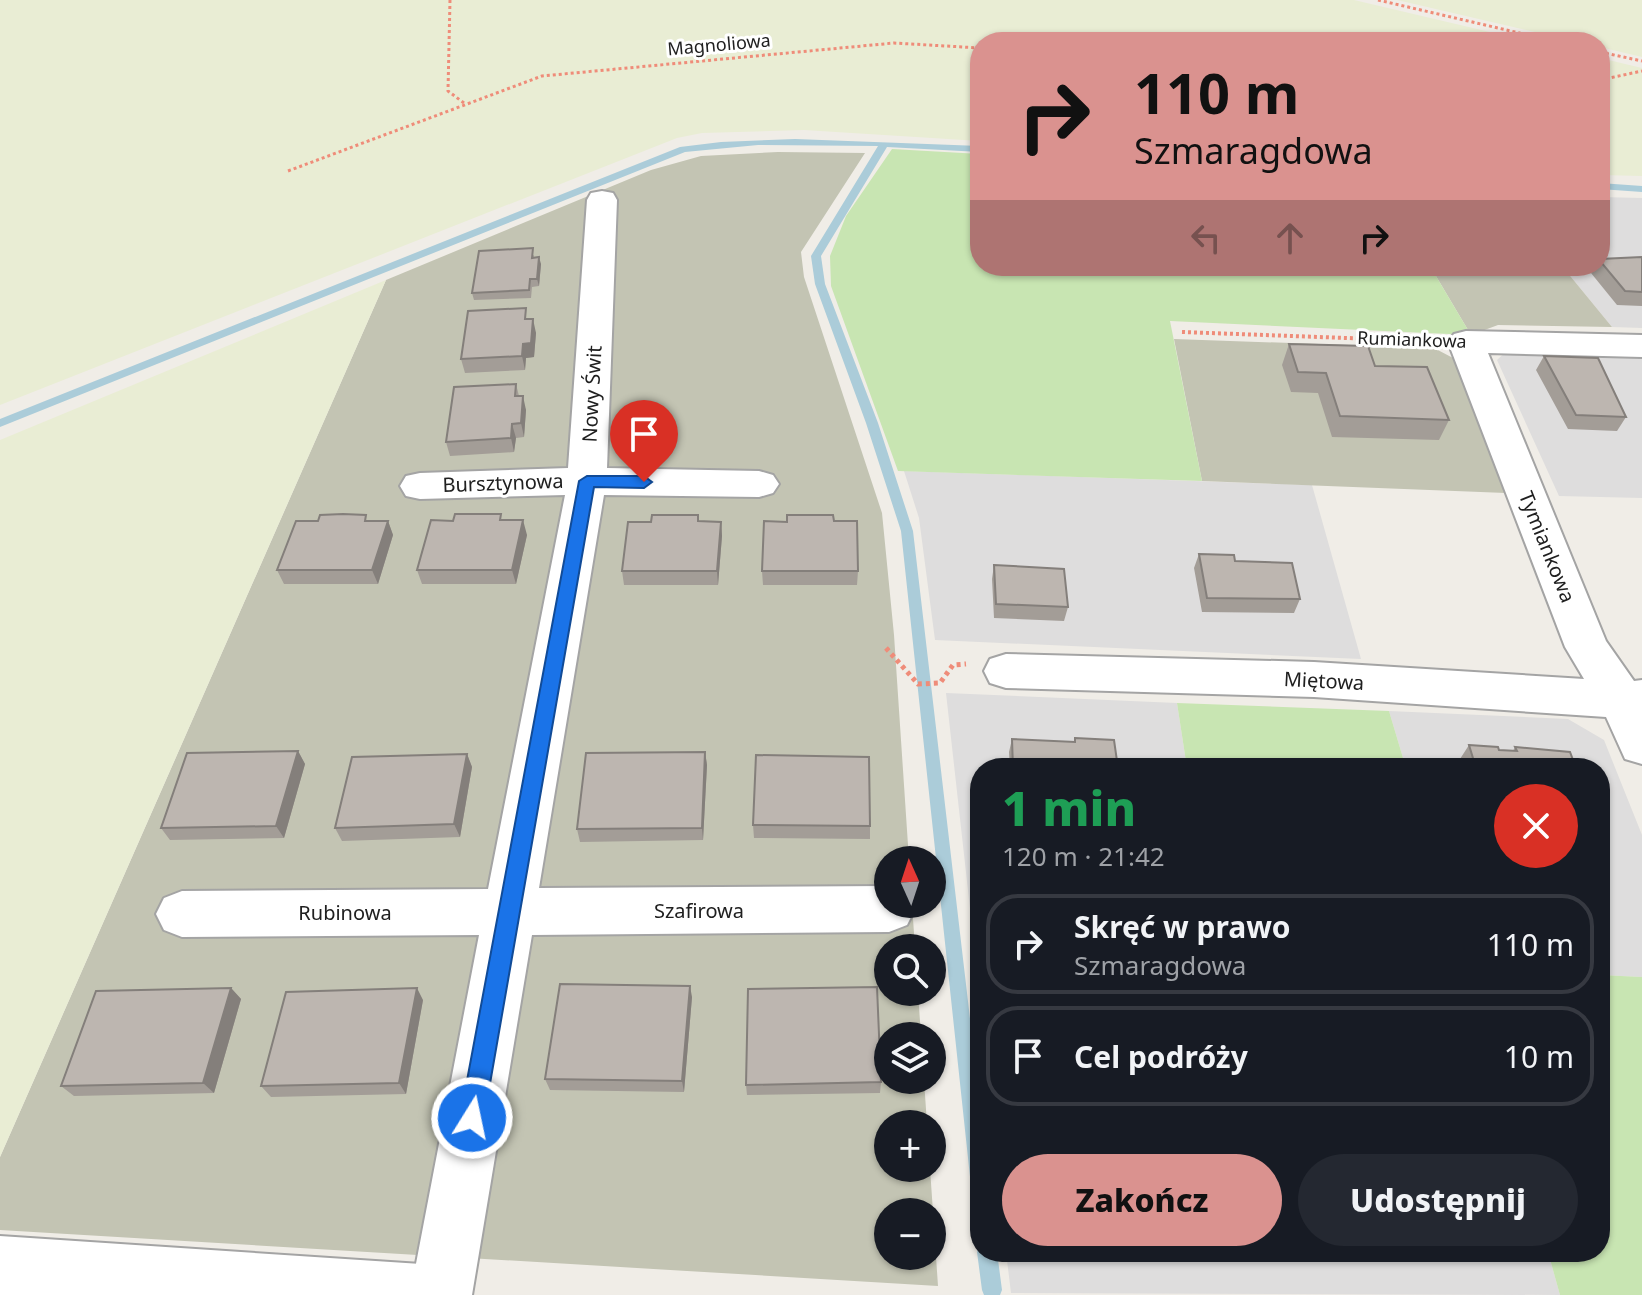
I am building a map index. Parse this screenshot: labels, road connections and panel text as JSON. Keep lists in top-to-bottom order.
{
  "streets": {
    "street": [
      "Rumiankowa",
      "Nowy Świt",
      "Bursztynowa",
      "Tymiankowa",
      "Miętowa",
      "Szafirowa",
      "Rubinowa"
    ],
    "path": ["Magnoliowa"]
  },
  "crossings": [
    ["Rumiankowa", "Tymiankowa"],
    ["Nowy Świt", "Bursztynowa"],
    ["Nowy Świt", "Szafirowa"],
    ["Nowy Świt", "Rubinowa"],
    ["Tymiankowa", "Miętowa"],
    ["Szafirowa", "Rubinowa"]
  ],
  "north": "top",
  "page": {
    "turn": ["110 m", "Szmaragdowa"],
    "heading": ["1 min", "120 m · 21:42"],
    "map_buttons": ["+", "−"],
    "list": [
      {
        "name": "Skręć w prawo",
        "note": "Szmaragdowa",
        "value": "110 m"
      },
      {
        "name": "Cel podróży",
        "value": "10 m"
      }
    ],
    "buttons": ["Zakończ", "Udostępnij"]
  }
}
